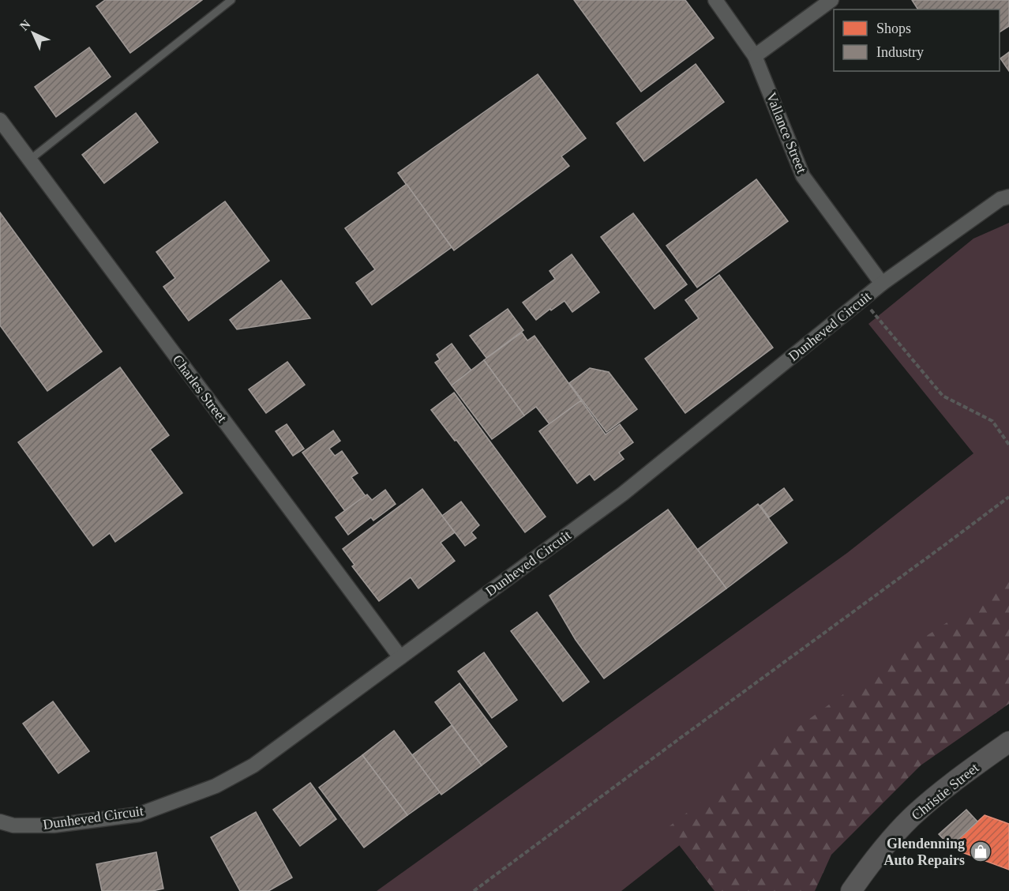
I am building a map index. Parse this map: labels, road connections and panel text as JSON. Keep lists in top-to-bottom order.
{
  "streets": {
    "main road": ["Christie Street"],
    "street": ["Vallance Street", "Dunheved Circuit", "Charles Street"]
  },
  "crossings": [
    ["Vallance Street", "Dunheved Circuit"],
    ["Dunheved Circuit", "Charles Street"]
  ],
  "places": {
    "shop": ["Glendenning Auto Repairs"]
  },
  "legend": ["Shops", "Industry"],
  "north": "top left"
}
